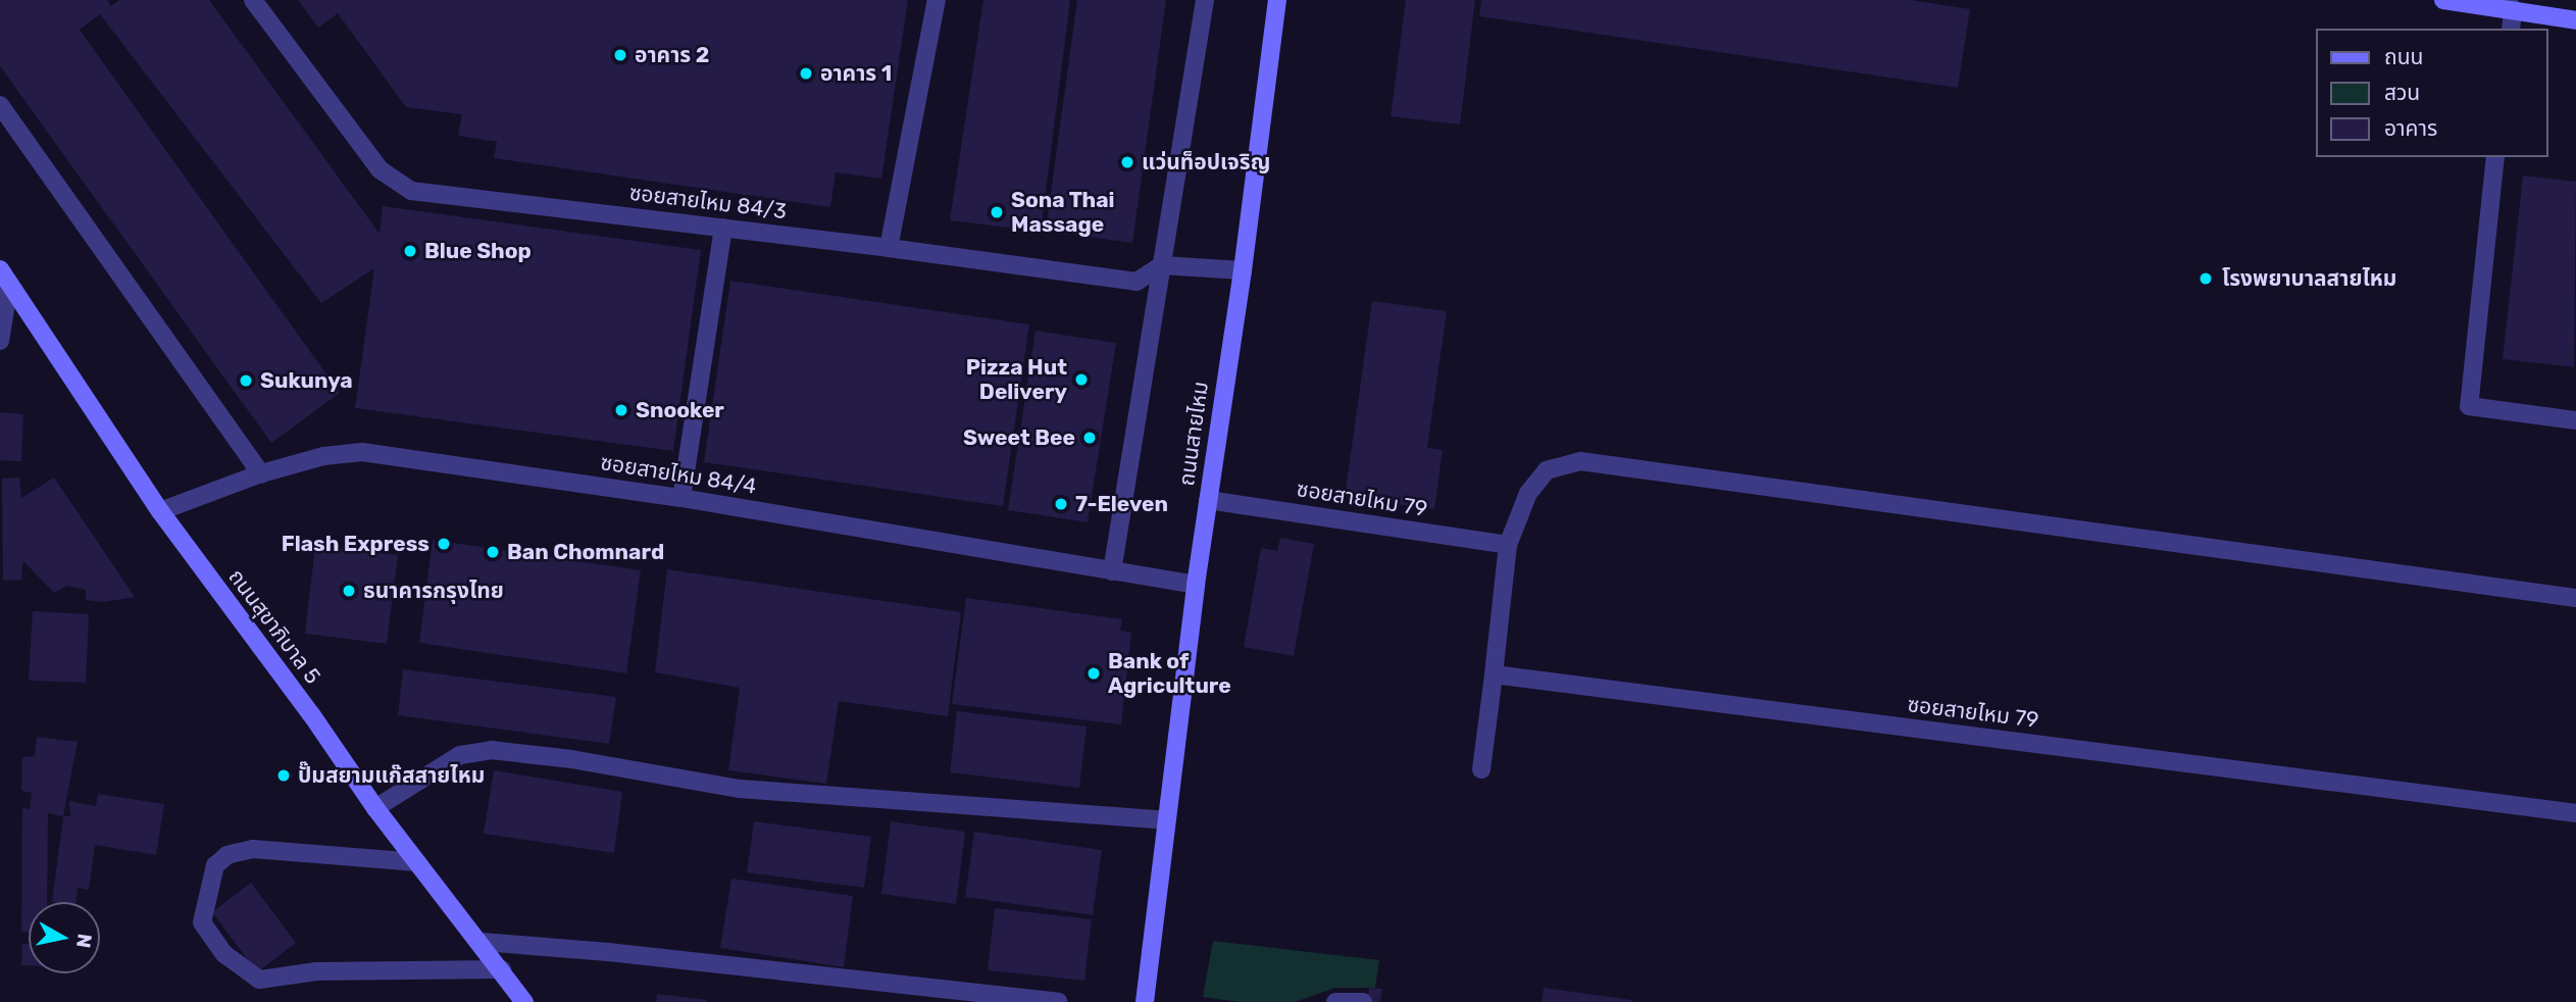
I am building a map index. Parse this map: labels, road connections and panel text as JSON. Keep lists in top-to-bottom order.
{
  "streets": {
    "main road": ["ถนนสายไหม", "ถนนสุขาภิบาล 5"],
    "street": ["ซอยสายไหม 84/3", "ซอยสายไหม 84/4", "ซอยสายไหม 79"]
  },
  "crossings": [
    ["ถนนสายไหม", "ซอยสายไหม 84/4"],
    ["ถนนสายไหม", "ซอยสายไหม 79"],
    ["ซอยสายไหม 84/4", "ถนนสุขาภิบาล 5"]
  ],
  "places": [
    "อาคาร 2",
    "อาคาร 1",
    "แว่นท็อปเจริญ",
    "Sona Thai Massage",
    "Blue Shop",
    "โรงพยาบาลสายไหม",
    "Pizza Hut Delivery",
    "Sukunya",
    "Snooker",
    "Sweet Bee",
    "7-Eleven",
    "Flash Express",
    "Ban Chomnard",
    "ธนาคารกรุงไทย",
    "Bank of Agriculture",
    "ปั๊มสยามแก๊สสายไหม"
  ],
  "legend": ["ถนน", "สวน", "อาคาร"],
  "north": "right"
}
